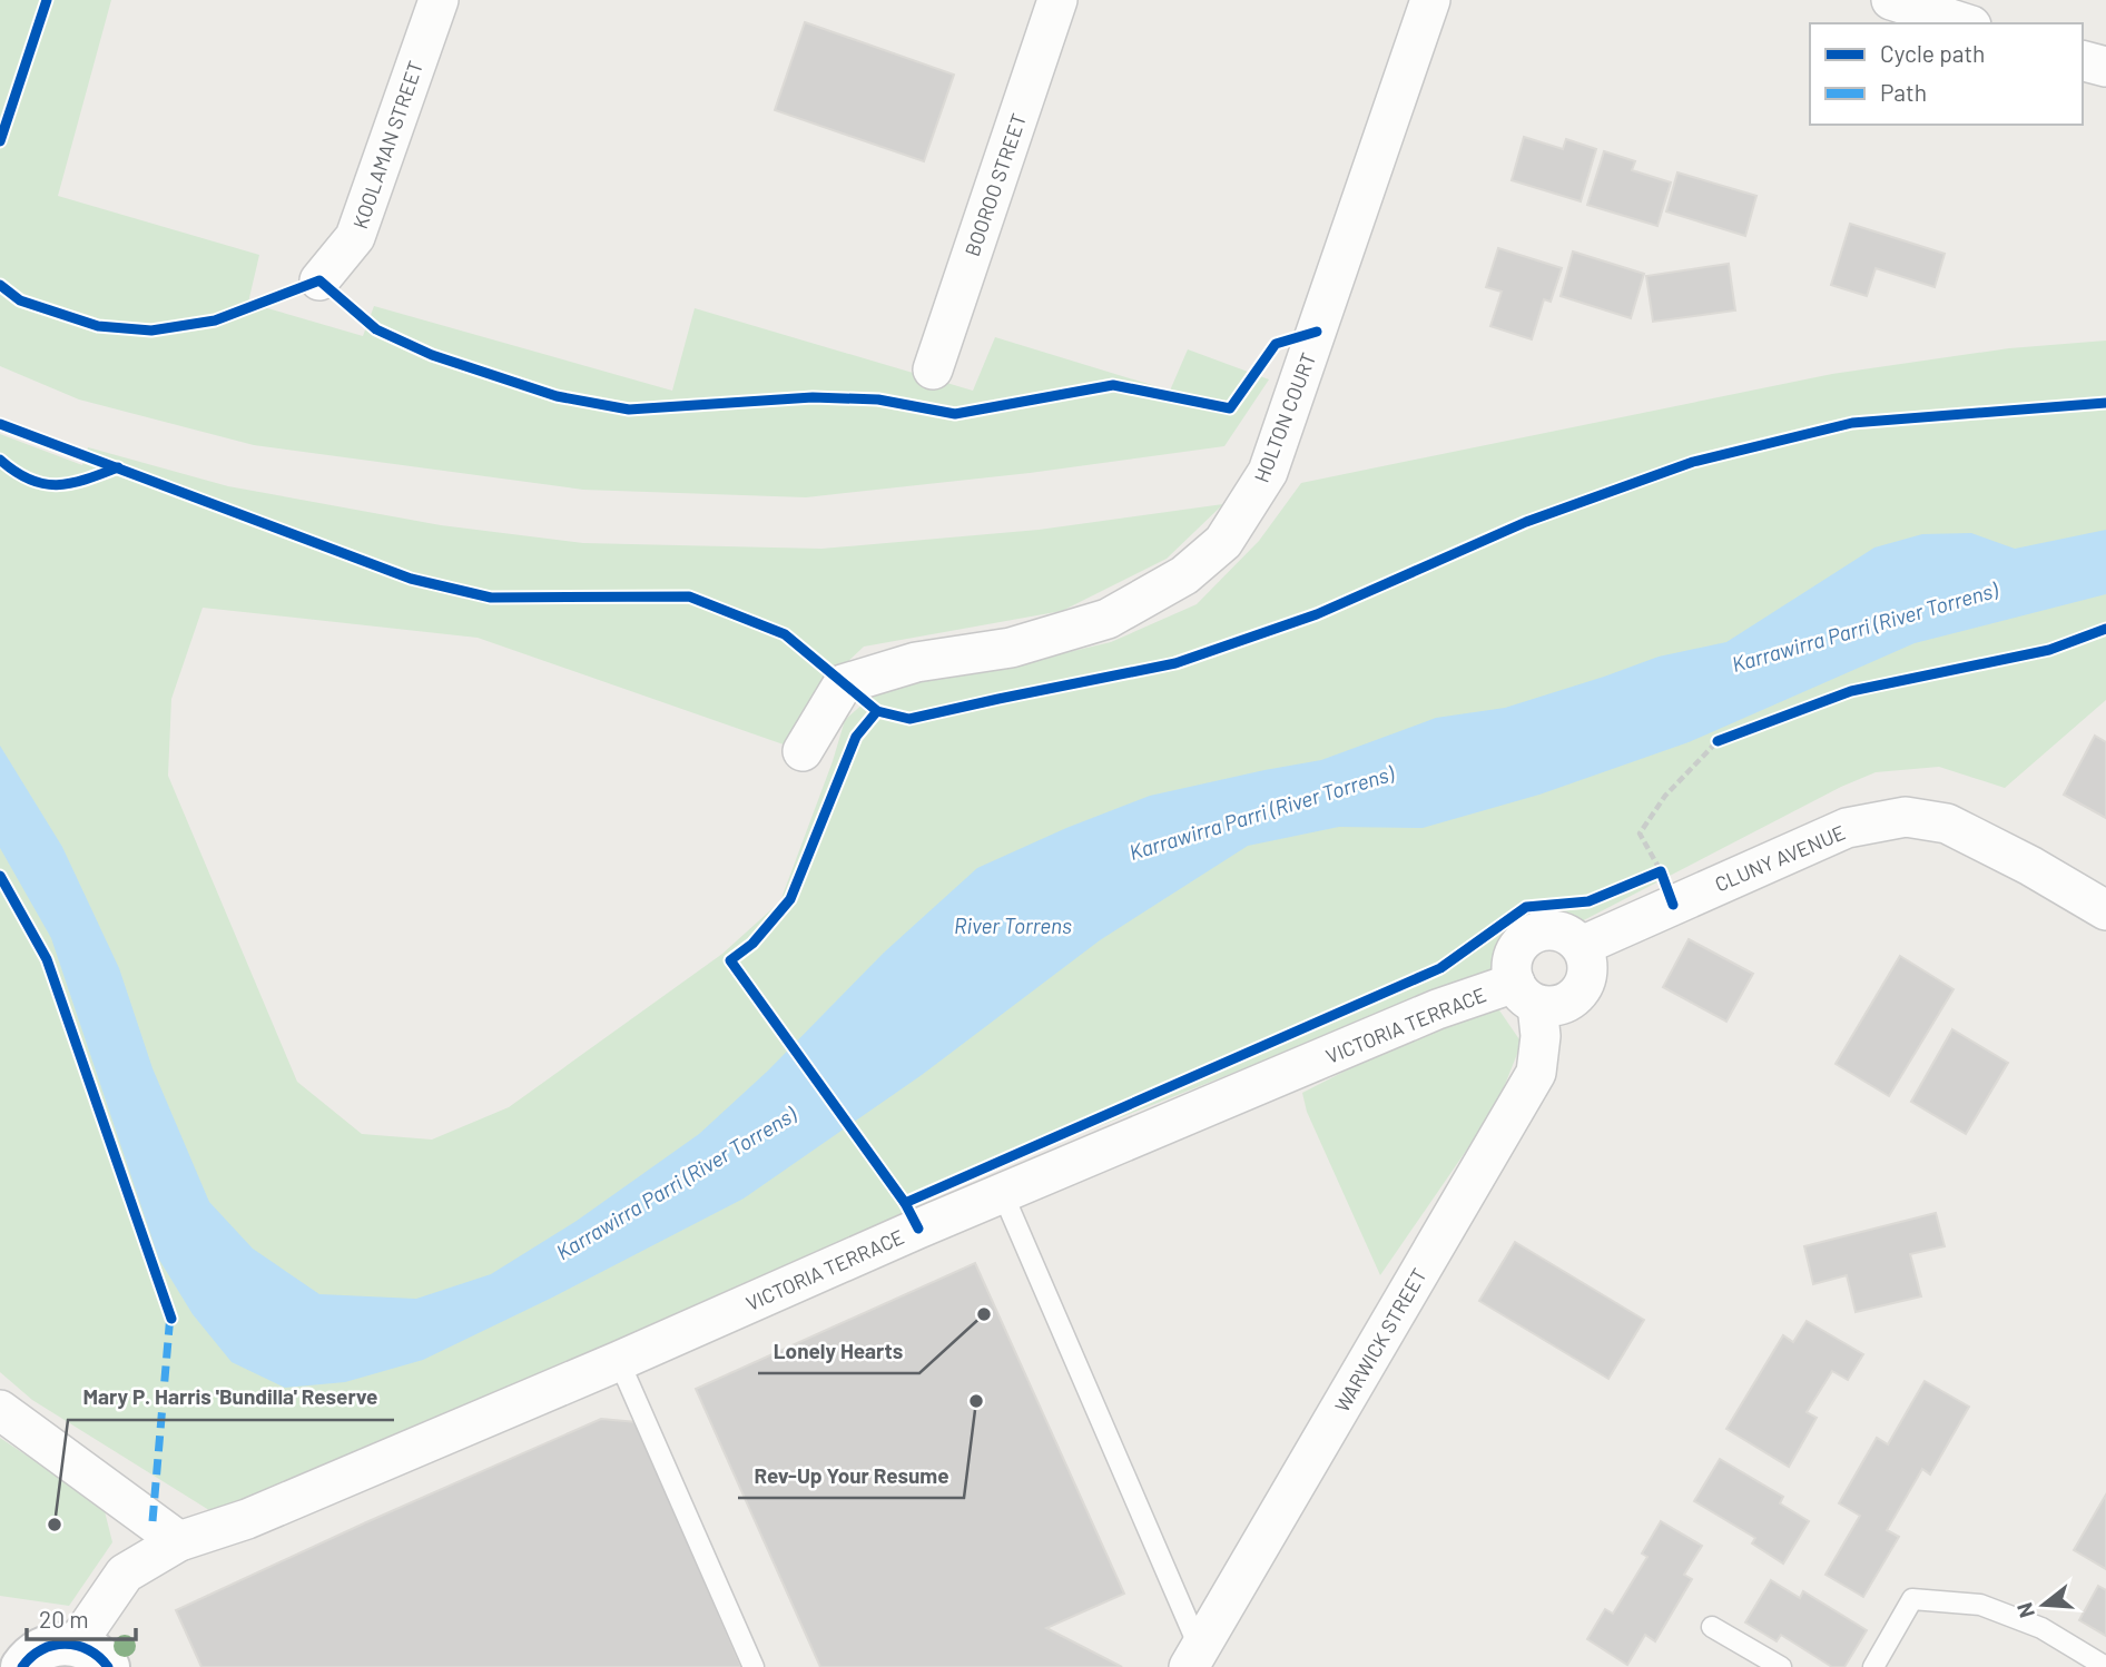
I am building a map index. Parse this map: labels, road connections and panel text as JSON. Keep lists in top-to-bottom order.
{
  "streets": {
    "street": [
      "KOOLAMAN STREET",
      "BOOROO STREET",
      "HOLTON COURT",
      "CLUNY AVENUE",
      "VICTORIA TERRACE",
      "WARWICK STREET"
    ]
  },
  "crossings": [
    ["CLUNY AVENUE", "VICTORIA TERRACE"],
    ["CLUNY AVENUE", "WARWICK STREET"],
    ["VICTORIA TERRACE", "WARWICK STREET"]
  ],
  "water": ["Karrawirra Parri (River Torrens)", "River Torrens"],
  "places": ["Lonely Hearts", "Rev-Up Your Resume", "Mary P. Harris 'Bundilla' Reserve"],
  "legend": ["Cycle path", "Path"],
  "scale_bar": "20 m",
  "north": "left"
}
